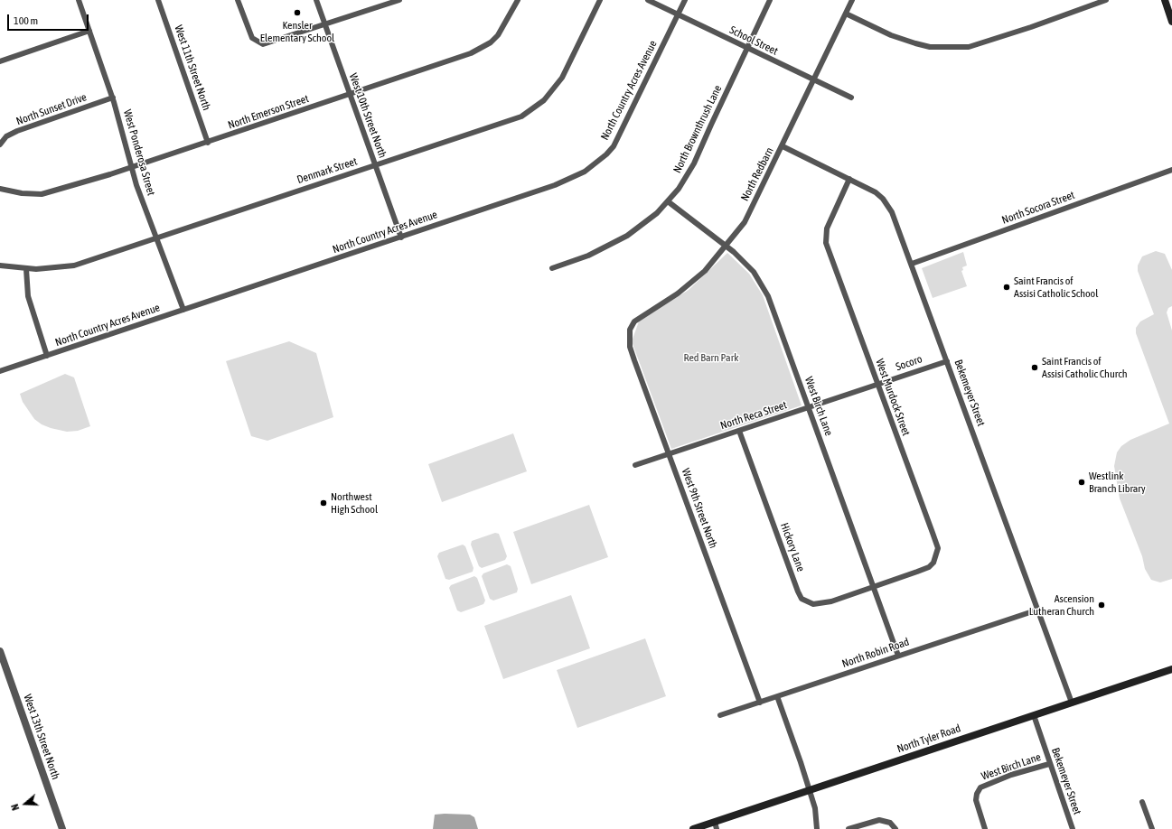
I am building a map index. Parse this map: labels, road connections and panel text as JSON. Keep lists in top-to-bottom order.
{
  "streets": {
    "main road": ["North Tyler Road"],
    "street": [
      "School Street",
      "West 11th Street North",
      "North Country Acres Avenue",
      "North Sunset Drive",
      "North Emerson Street",
      "West 10th Street North",
      "North Brownthrush Lane",
      "West Ponderosa Street",
      "Denmark Street",
      "North Redbarn",
      "North Socora Street",
      "Socoro",
      "Bekemeyer Street",
      "West Murdock Street",
      "West Birch Lane",
      "North Reca Street",
      "West 9th Street North",
      "Hickory Lane",
      "North Robin Road",
      "West 13th Street North"
    ]
  },
  "crossings": [
    ["School Street", "North Country Acres Avenue"],
    ["School Street", "North Brownthrush Lane"],
    ["School Street", "North Redbarn"],
    ["West 11th Street North", "North Emerson Street"],
    ["North Country Acres Avenue", "West 10th Street North"],
    ["North Country Acres Avenue", "West Ponderosa Street"],
    ["North Sunset Drive", "West Ponderosa Street"],
    ["North Emerson Street", "West 10th Street North"],
    ["North Emerson Street", "West Ponderosa Street"],
    ["West 10th Street North", "Denmark Street"],
    ["North Brownthrush Lane", "West Birch Lane"],
    ["West Ponderosa Street", "Denmark Street"],
    ["North Redbarn", "Bekemeyer Street"],
    ["North Redbarn", "West Birch Lane"],
    ["North Redbarn", "West 9th Street North"],
    ["North Socora Street", "Bekemeyer Street"],
    ["Socoro", "Bekemeyer Street"],
    ["Socoro", "West Murdock Street"],
    ["Socoro", "North Reca Street"],
    ["Bekemeyer Street", "West Murdock Street"],
    ["Bekemeyer Street", "West Birch Lane"],
    ["Bekemeyer Street", "North Robin Road"],
    ["Bekemeyer Street", "North Tyler Road"],
    ["West Murdock Street", "West Birch Lane"],
    ["West Murdock Street", "North Reca Street"],
    ["West Murdock Street", "Hickory Lane"],
    ["West Birch Lane", "North Reca Street"],
    ["West Birch Lane", "Hickory Lane"],
    ["West Birch Lane", "North Robin Road"],
    ["North Reca Street", "West 9th Street North"],
    ["North Reca Street", "Hickory Lane"],
    ["West 9th Street North", "North Robin Road"]
  ],
  "parks": ["Red Barn Park"],
  "places": [
    "Kensler Elementary School",
    "Saint Francis of Assisi Catholic School",
    "Saint Francis of Assisi Catholic Church",
    "Westlink Branch Library",
    "Northwest High School",
    "Ascension Lutheran Church"
  ],
  "scale_bar": "100 m",
  "north": "left"
}
